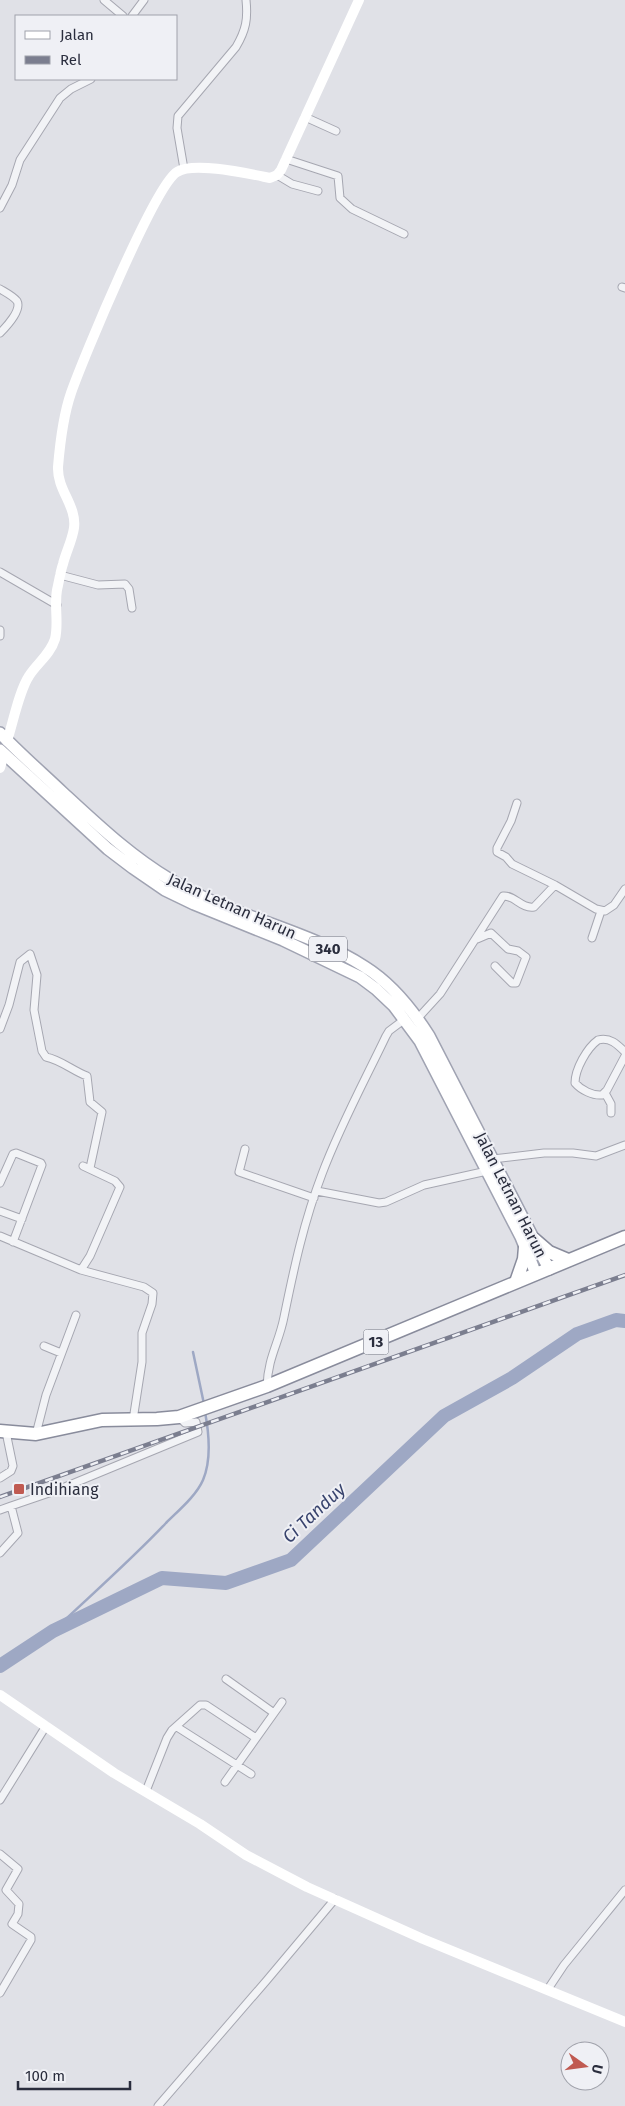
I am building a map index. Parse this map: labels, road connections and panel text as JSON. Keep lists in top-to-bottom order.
{
  "streets": {
    "highway": ["13"],
    "main road": ["Jalan Letnan Harun", "340"]
  },
  "crossings": [
    ["Jalan Letnan Harun", "13"]
  ],
  "water": ["Ci Tanduy"],
  "places": {
    "transit": ["Indihiang"]
  },
  "legend": ["Jalan", "Rel"],
  "scale_bar": "100 m",
  "north": "right"
}
